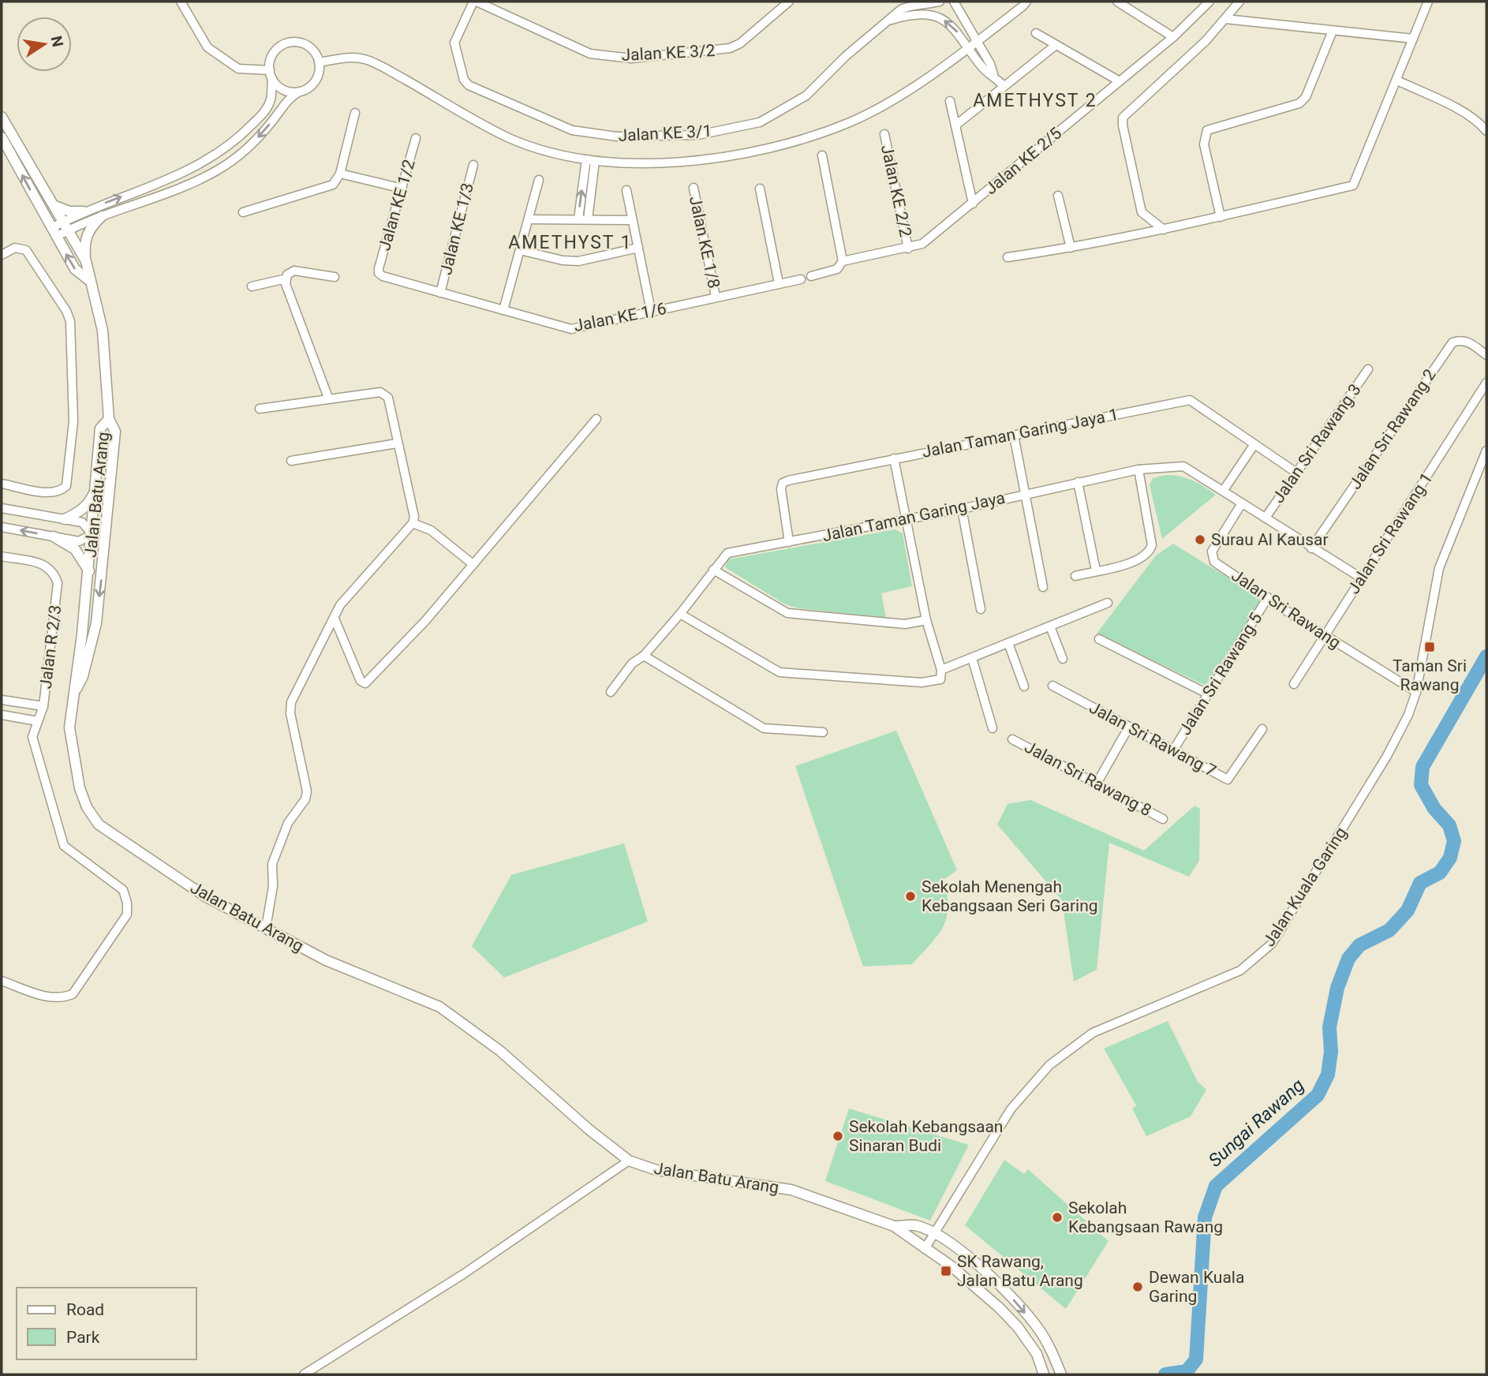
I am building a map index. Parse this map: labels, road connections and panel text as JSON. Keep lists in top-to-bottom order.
{
  "streets": {
    "main road": ["Jalan Batu Arang"],
    "street": [
      "Jalan KE 3/2",
      "Jalan KE 3/1",
      "Jalan KE 2/5",
      "Jalan KE 2/2",
      "Jalan KE 1/2",
      "Jalan KE 1/3",
      "Jalan KE 1/8",
      "Jalan KE 1/6",
      "Jalan Sri Rawang 2",
      "Jalan Taman Garing Jaya 1",
      "Jalan Sri Rawang 3",
      "Jalan Taman Garing Jaya",
      "Jalan Sri Rawang 1",
      "Jalan Sri Rawang",
      "Jalan R 2/3",
      "Jalan Sri Rawang 5",
      "Jalan Sri Rawang 7",
      "Jalan Sri Rawang 8",
      "Jalan Kuala Garing"
    ]
  },
  "crossings": [
    ["Jalan KE 3/2", "Jalan KE 3/1"],
    ["Jalan KE 2/5", "Jalan KE 2/2"],
    ["Jalan KE 1/2", "Jalan KE 1/6"],
    ["Jalan KE 1/3", "Jalan KE 1/6"],
    ["Jalan KE 1/8", "Jalan KE 1/6"],
    ["Jalan Sri Rawang 2", "Jalan Taman Garing Jaya"],
    ["Jalan Taman Garing Jaya 1", "Jalan Sri Rawang 3"],
    ["Jalan Taman Garing Jaya 1", "Jalan Taman Garing Jaya"],
    ["Jalan Sri Rawang 3", "Jalan Taman Garing Jaya"],
    ["Jalan Batu Arang", "Jalan Kuala Garing"],
    ["Jalan Taman Garing Jaya", "Jalan Sri Rawang 1"],
    ["Jalan Taman Garing Jaya", "Jalan Sri Rawang"],
    ["Jalan Sri Rawang 1", "Jalan Sri Rawang"],
    ["Jalan Sri Rawang", "Jalan Sri Rawang 5"],
    ["Jalan Sri Rawang", "Jalan Kuala Garing"],
    ["Jalan Sri Rawang 5", "Jalan Sri Rawang 7"]
  ],
  "districts": ["AMETHYST 2", "AMETHYST 1"],
  "water": ["Sungai Rawang"],
  "places": {
    "other": [
      "Surau Al Kausar",
      "Sekolah Menengah Kebangsaan Seri Garing",
      "Sekolah Kebangsaan Sinaran Budi",
      "Sekolah Kebangsaan Rawang",
      "Dewan Kuala Garing"
    ],
    "transit": ["Taman Sri Rawang", "SK Rawang, Jalan Batu Arang"]
  },
  "legend": ["Road", "Park"],
  "north": "right"
}
